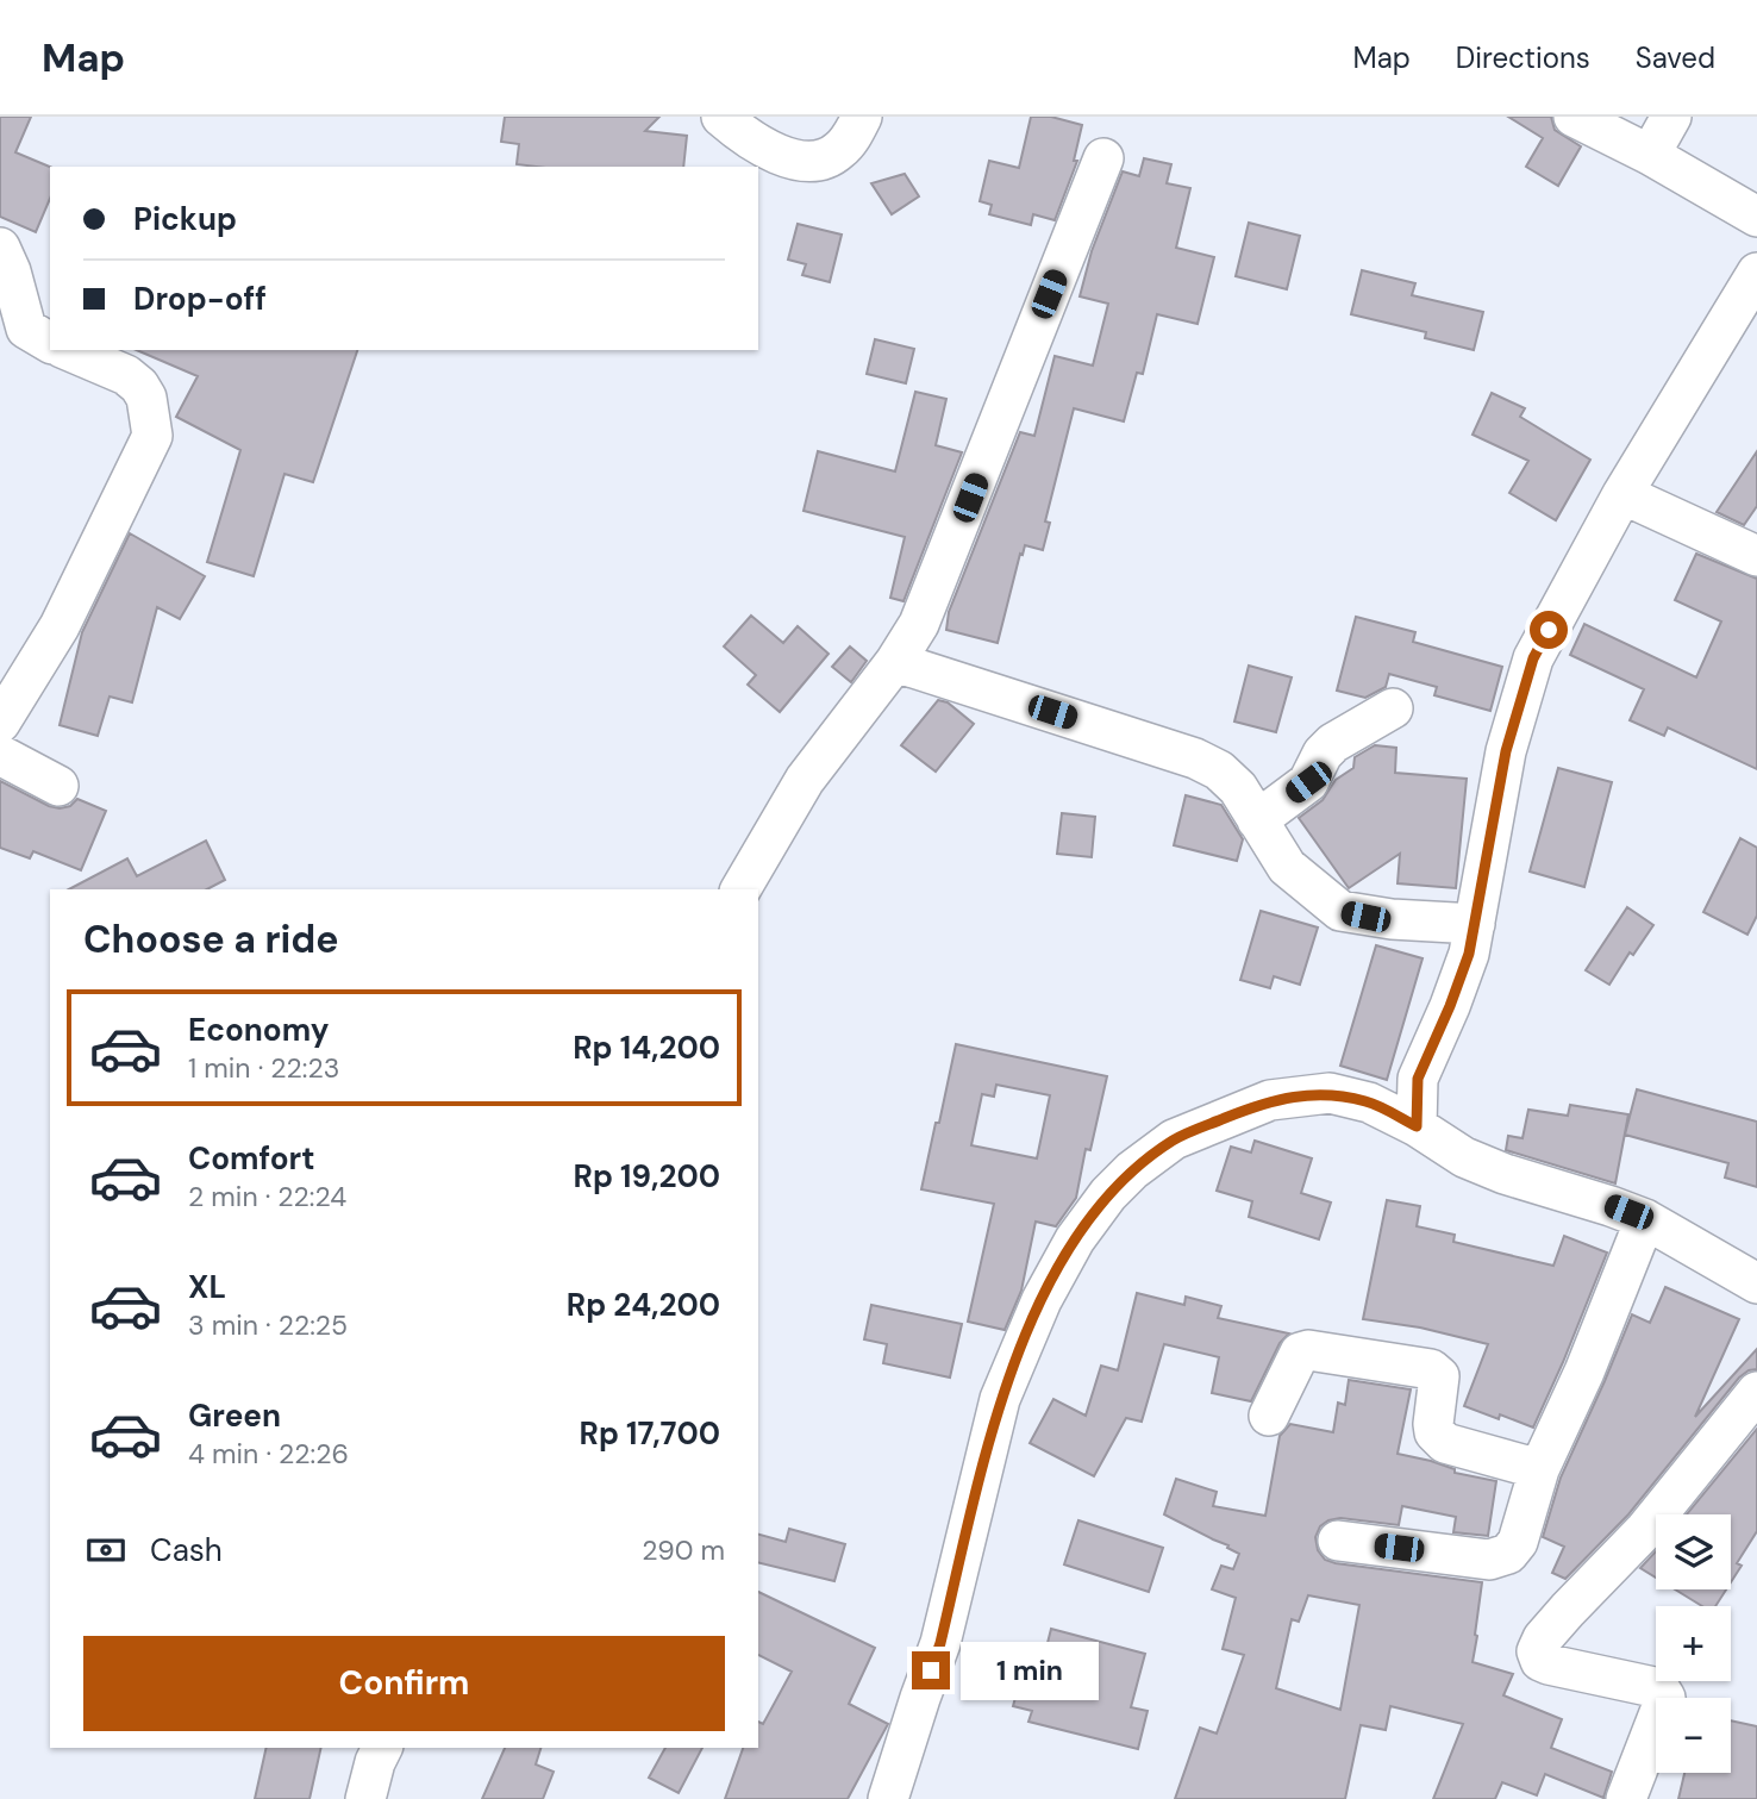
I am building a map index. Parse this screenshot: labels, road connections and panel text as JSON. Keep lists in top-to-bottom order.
{
  "page": {
    "header": "Map",
    "nav": ["Map", "Directions", "Saved"],
    "banner": ["Pickup", "Drop-off"],
    "heading": "Choose a ride",
    "list": [
      {
        "name": "Economy",
        "note": "1 min · 22:23",
        "value": "Rp 14,200"
      },
      {
        "name": "Comfort",
        "note": "2 min · 22:24",
        "value": "Rp 19,200"
      },
      {
        "name": "XL",
        "note": "3 min · 22:25",
        "value": "Rp 24,200"
      },
      {
        "name": "Green",
        "note": "4 min · 22:26",
        "value": "Rp 17,700"
      }
    ],
    "pay": ["Cash", "290 m"],
    "map_buttons": ["+", "−"],
    "buttons": "Confirm",
    "bubble": "1 min"
  }
}
